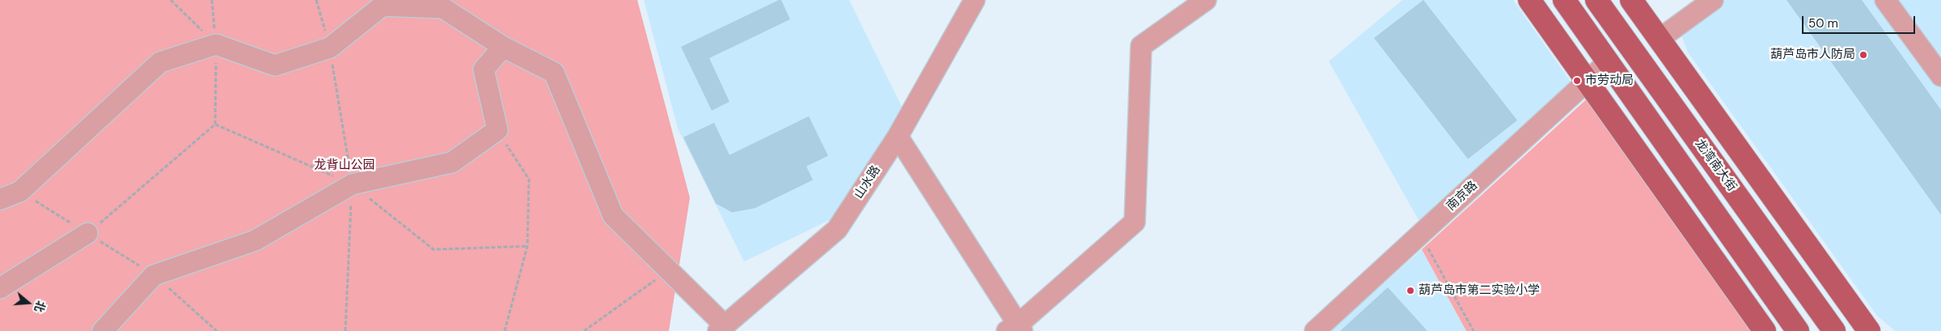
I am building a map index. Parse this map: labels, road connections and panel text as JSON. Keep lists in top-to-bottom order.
{
  "streets": {
    "main road": ["龙湾南大街"],
    "street": ["山水路", "南京路"]
  },
  "parks": ["龙背山公园"],
  "places": ["葫芦岛市人防局", "市劳动局", "葫芦岛市第二实验小学"],
  "scale_bar": "50 m",
  "north": "right"
}
